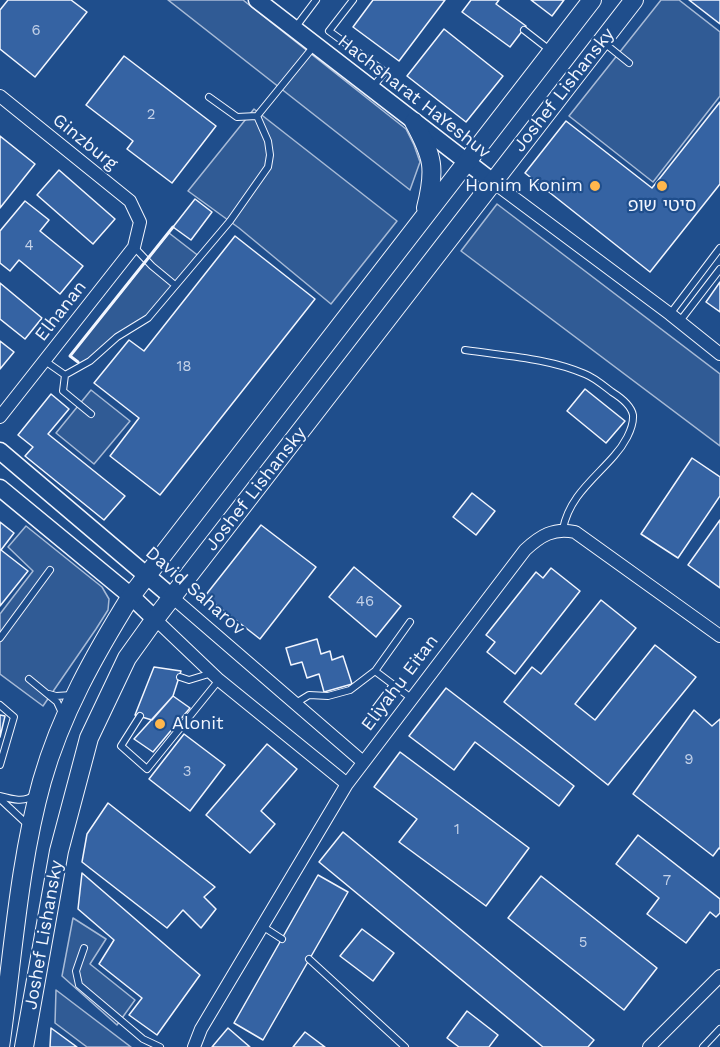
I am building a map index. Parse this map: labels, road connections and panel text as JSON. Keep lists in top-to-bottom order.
{
  "streets": {
    "main road": ["Joshef Lishansky"],
    "street": [
      "Hachsharat HaYeshuv",
      "Ginzburg",
      "Elhanan",
      "David Saharov",
      "Eliyahu Eitan"
    ]
  },
  "crossings": [
    ["Joshef Lishansky", "Hachsharat HaYeshuv"],
    ["Joshef Lishansky", "David Saharov"],
    ["Ginzburg", "Elhanan"],
    ["David Saharov", "Eliyahu Eitan"]
  ],
  "places": ["Honim Konim", "סיטי שופ", "Alonit"],
  "house_numbers": [
    "6",
    "2",
    "4",
    "18",
    "46",
    "9",
    "3",
    "1",
    "7",
    "5"
  ]
}
